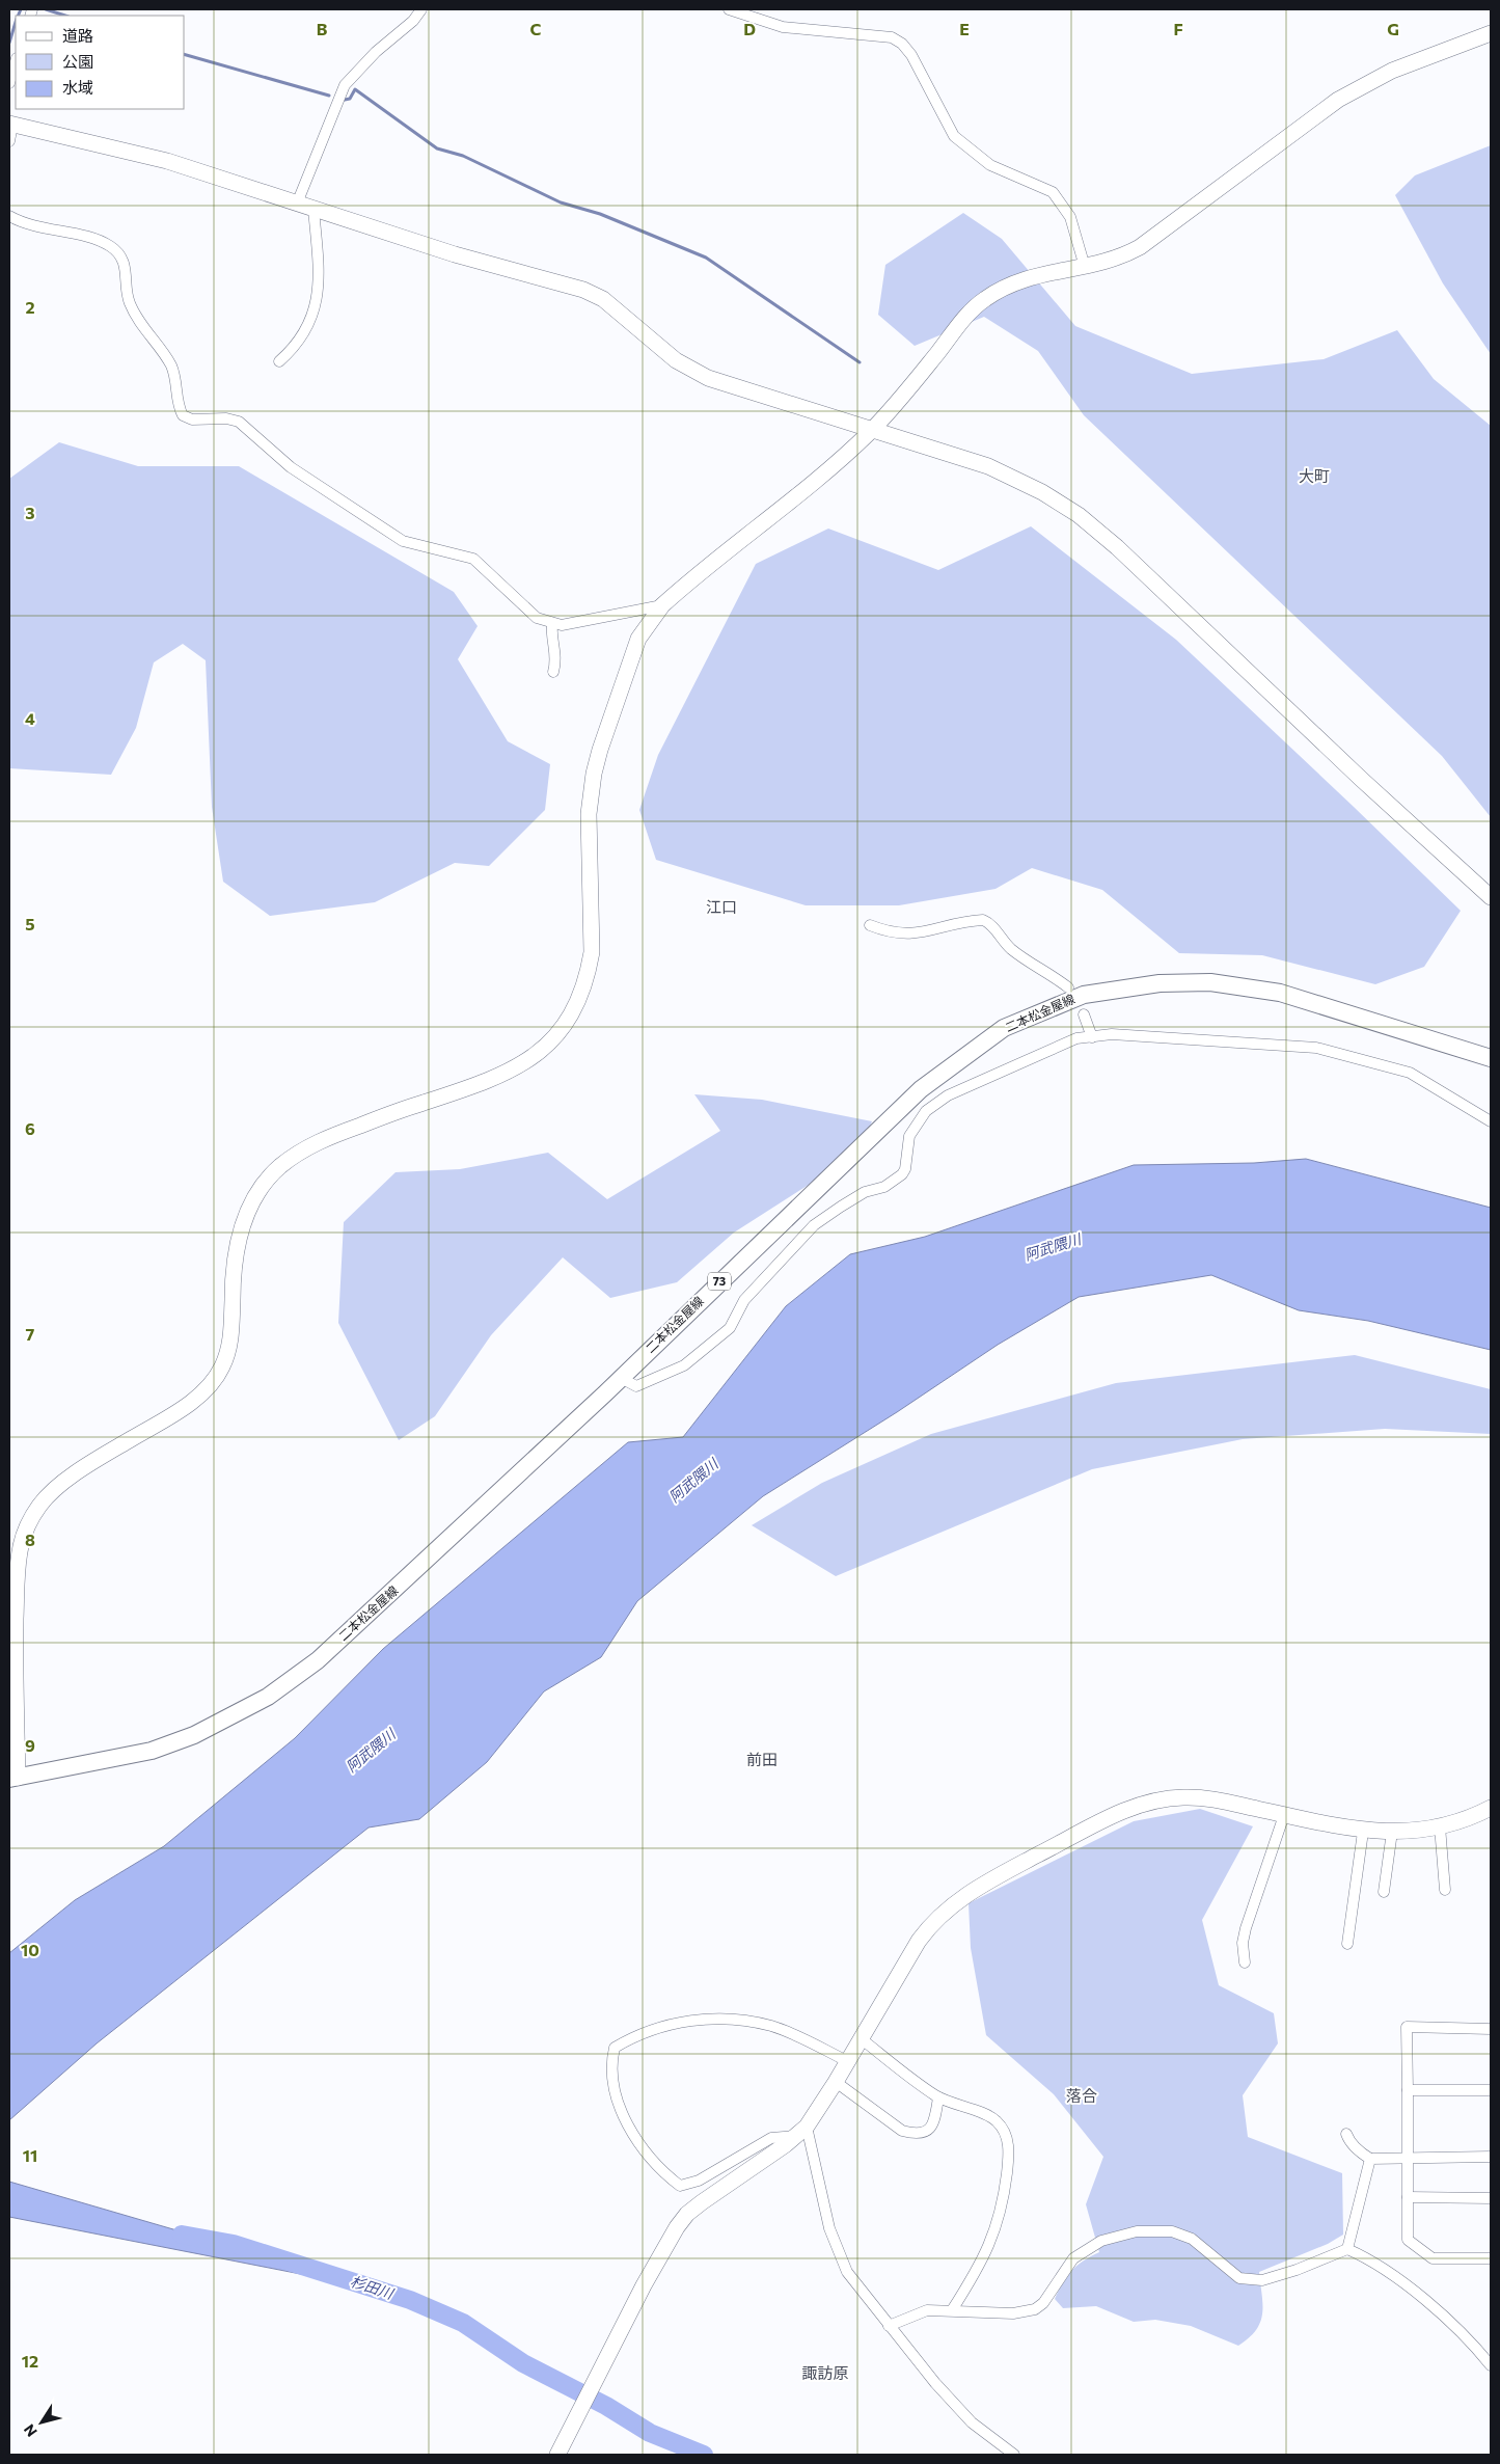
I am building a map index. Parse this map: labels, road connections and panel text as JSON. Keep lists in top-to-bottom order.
{
  "streets": {
    "main road": ["二本松金屋線", "73"]
  },
  "districts": [
    "大町",
    "江口",
    "前田",
    "落合",
    "諏訪原"
  ],
  "water": ["阿武隈川", "杉田川"],
  "legend": ["道路", "公園", "水域"],
  "north": "bottom left",
  "grid": {
    "columns": [
      "B",
      "C",
      "D",
      "E",
      "F",
      "G"
    ],
    "rows": [
      "2",
      "3",
      "4",
      "5",
      "6",
      "7",
      "8",
      "9",
      "10",
      "11",
      "12"
    ]
  }
}
